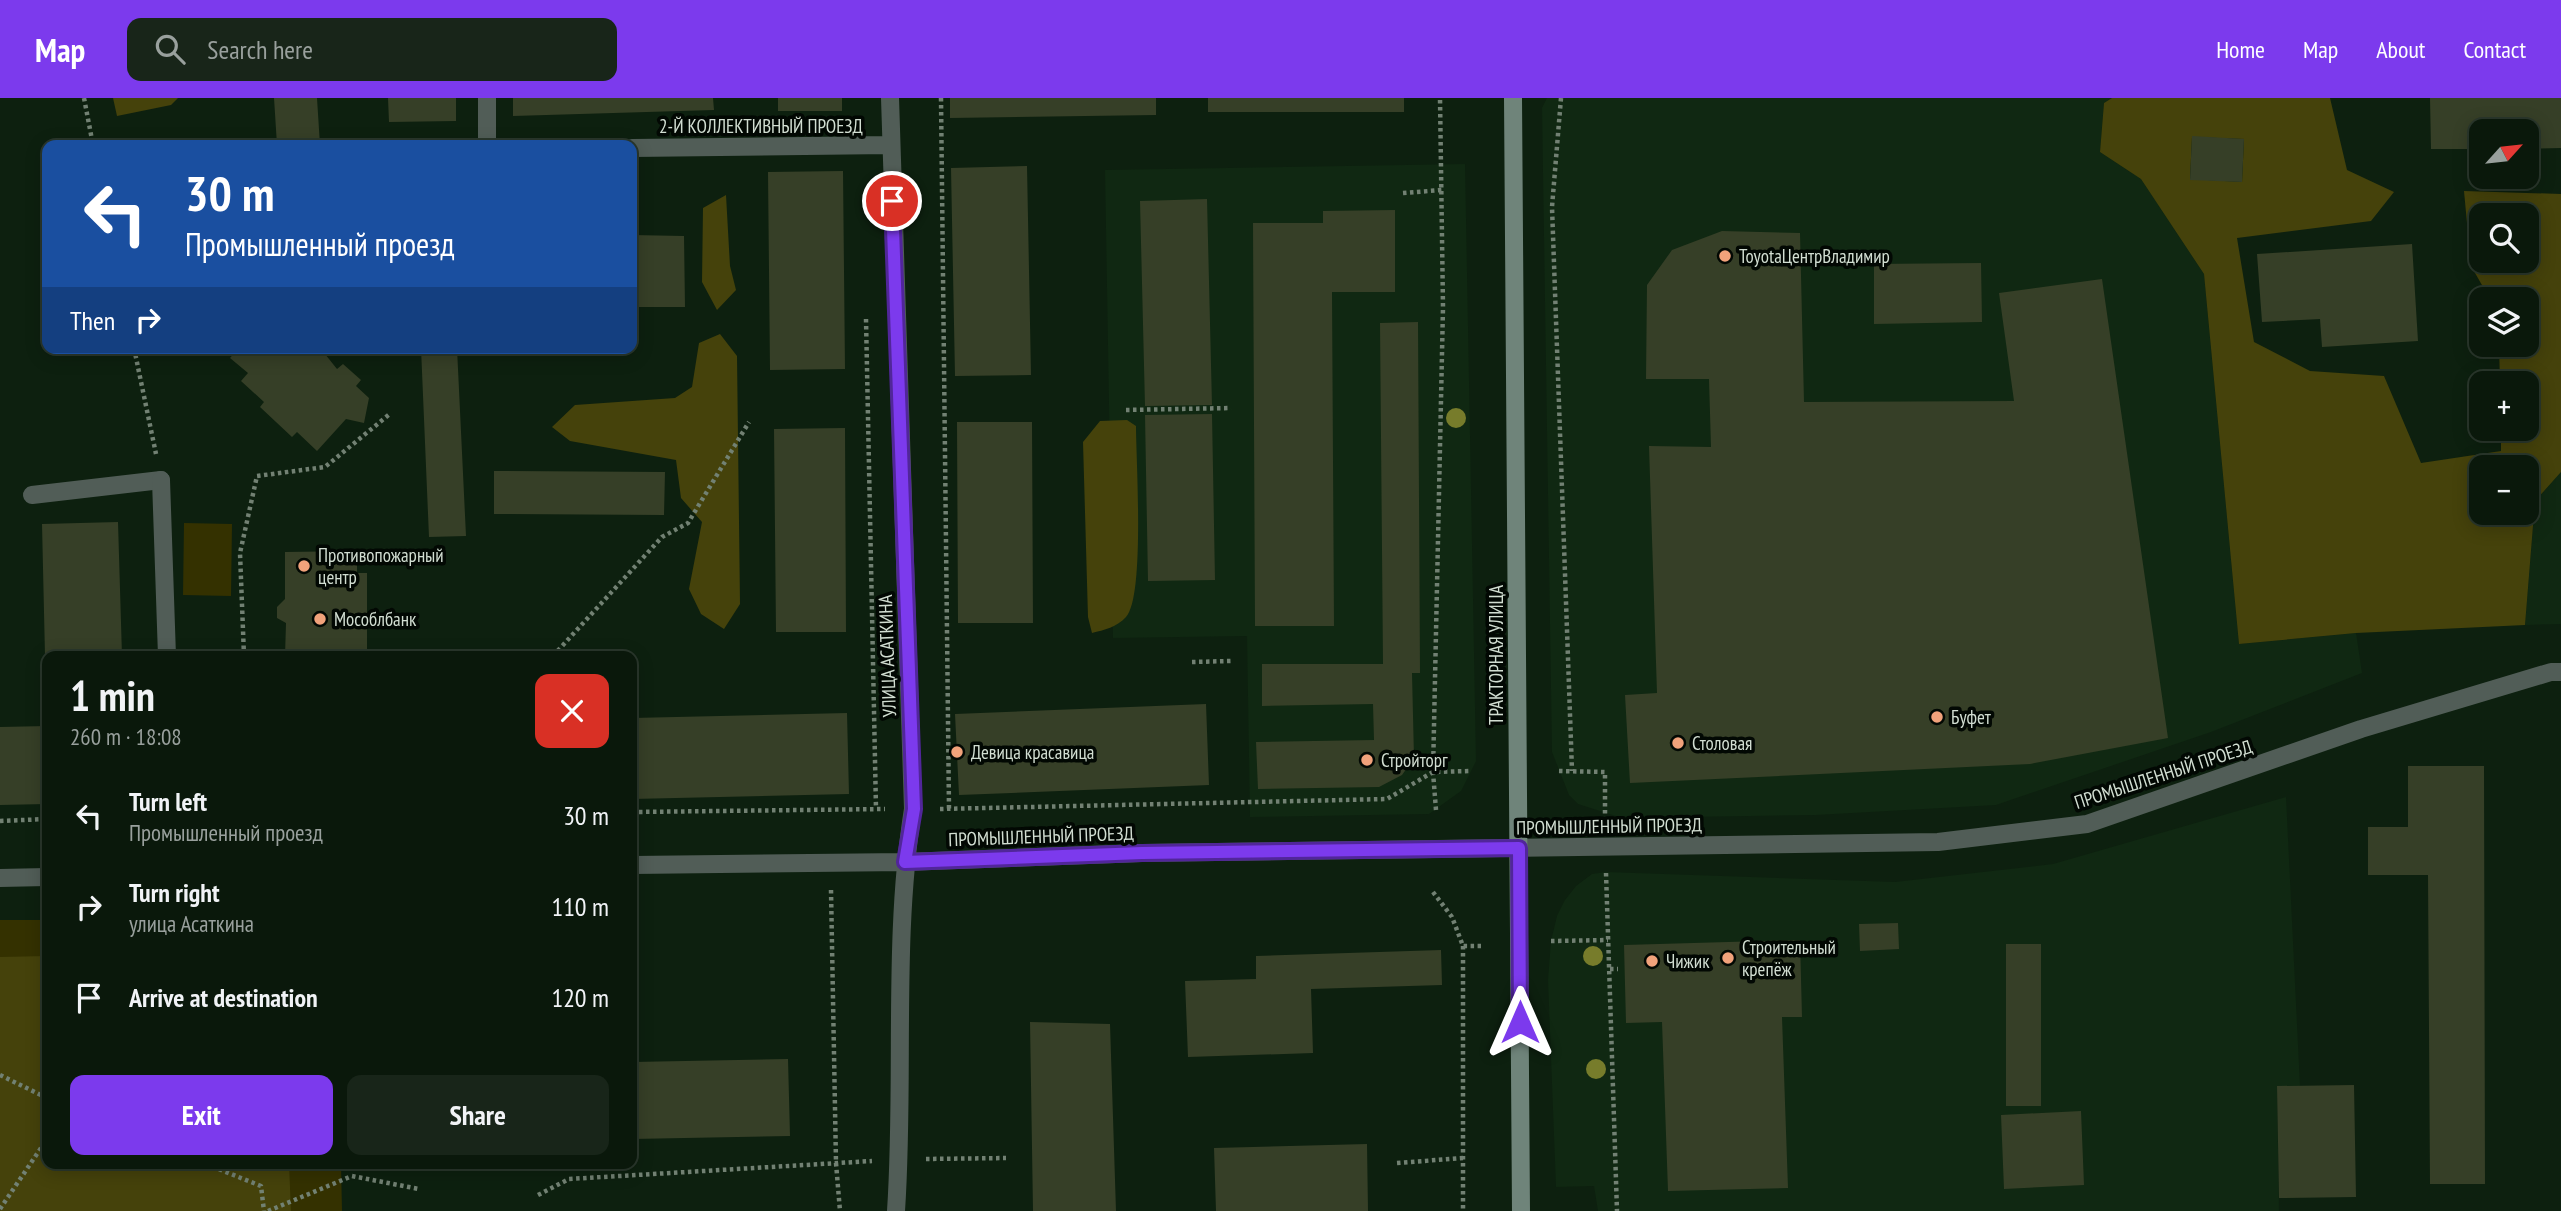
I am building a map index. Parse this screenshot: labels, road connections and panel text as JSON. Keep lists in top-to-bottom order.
{
  "streets": {
    "main road": ["ТРАКТОРНАЯ УЛИЦА"],
    "street": ["2-Й КОЛЛЕКТИВНЫЙ ПРОЕЗД", "УЛИЦА АСАТКИНА", "ПРОМЫШЛЕННЫЙ ПРОЕЗД"]
  },
  "crossings": [
    ["2-Й КОЛЛЕКТИВНЫЙ ПРОЕЗД", "УЛИЦА АСАТКИНА"],
    ["ТРАКТОРНАЯ УЛИЦА", "ПРОМЫШЛЕННЫЙ ПРОЕЗД"],
    ["УЛИЦА АСАТКИНА", "ПРОМЫШЛЕННЫЙ ПРОЕЗД"]
  ],
  "places": [
    "ToyotaЦентрВладимир",
    "Противопожарный центр",
    "Мособлбанк",
    "Буфет",
    "Столовая",
    "Девица красавица",
    "Стройторг",
    "Строительный крепёж",
    "Чижик"
  ],
  "north": "top right",
  "page": {
    "header": "Map",
    "search": "Search here",
    "nav": [
      "Home",
      "Map",
      "About",
      "Contact"
    ],
    "map_buttons": ["+", "−"],
    "turn": ["30 m", "Промышленный проезд"],
    "then": "Then",
    "heading": ["1 min", "260 m · 18:08"],
    "list": [
      {
        "name": "Turn left",
        "note": "Промышленный проезд",
        "value": "30 m"
      },
      {
        "name": "Turn right",
        "note": "улица Асаткина",
        "value": "110 m"
      },
      {
        "name": "Arrive at destination",
        "value": "120 m"
      }
    ],
    "buttons": ["Exit", "Share"]
  }
}
